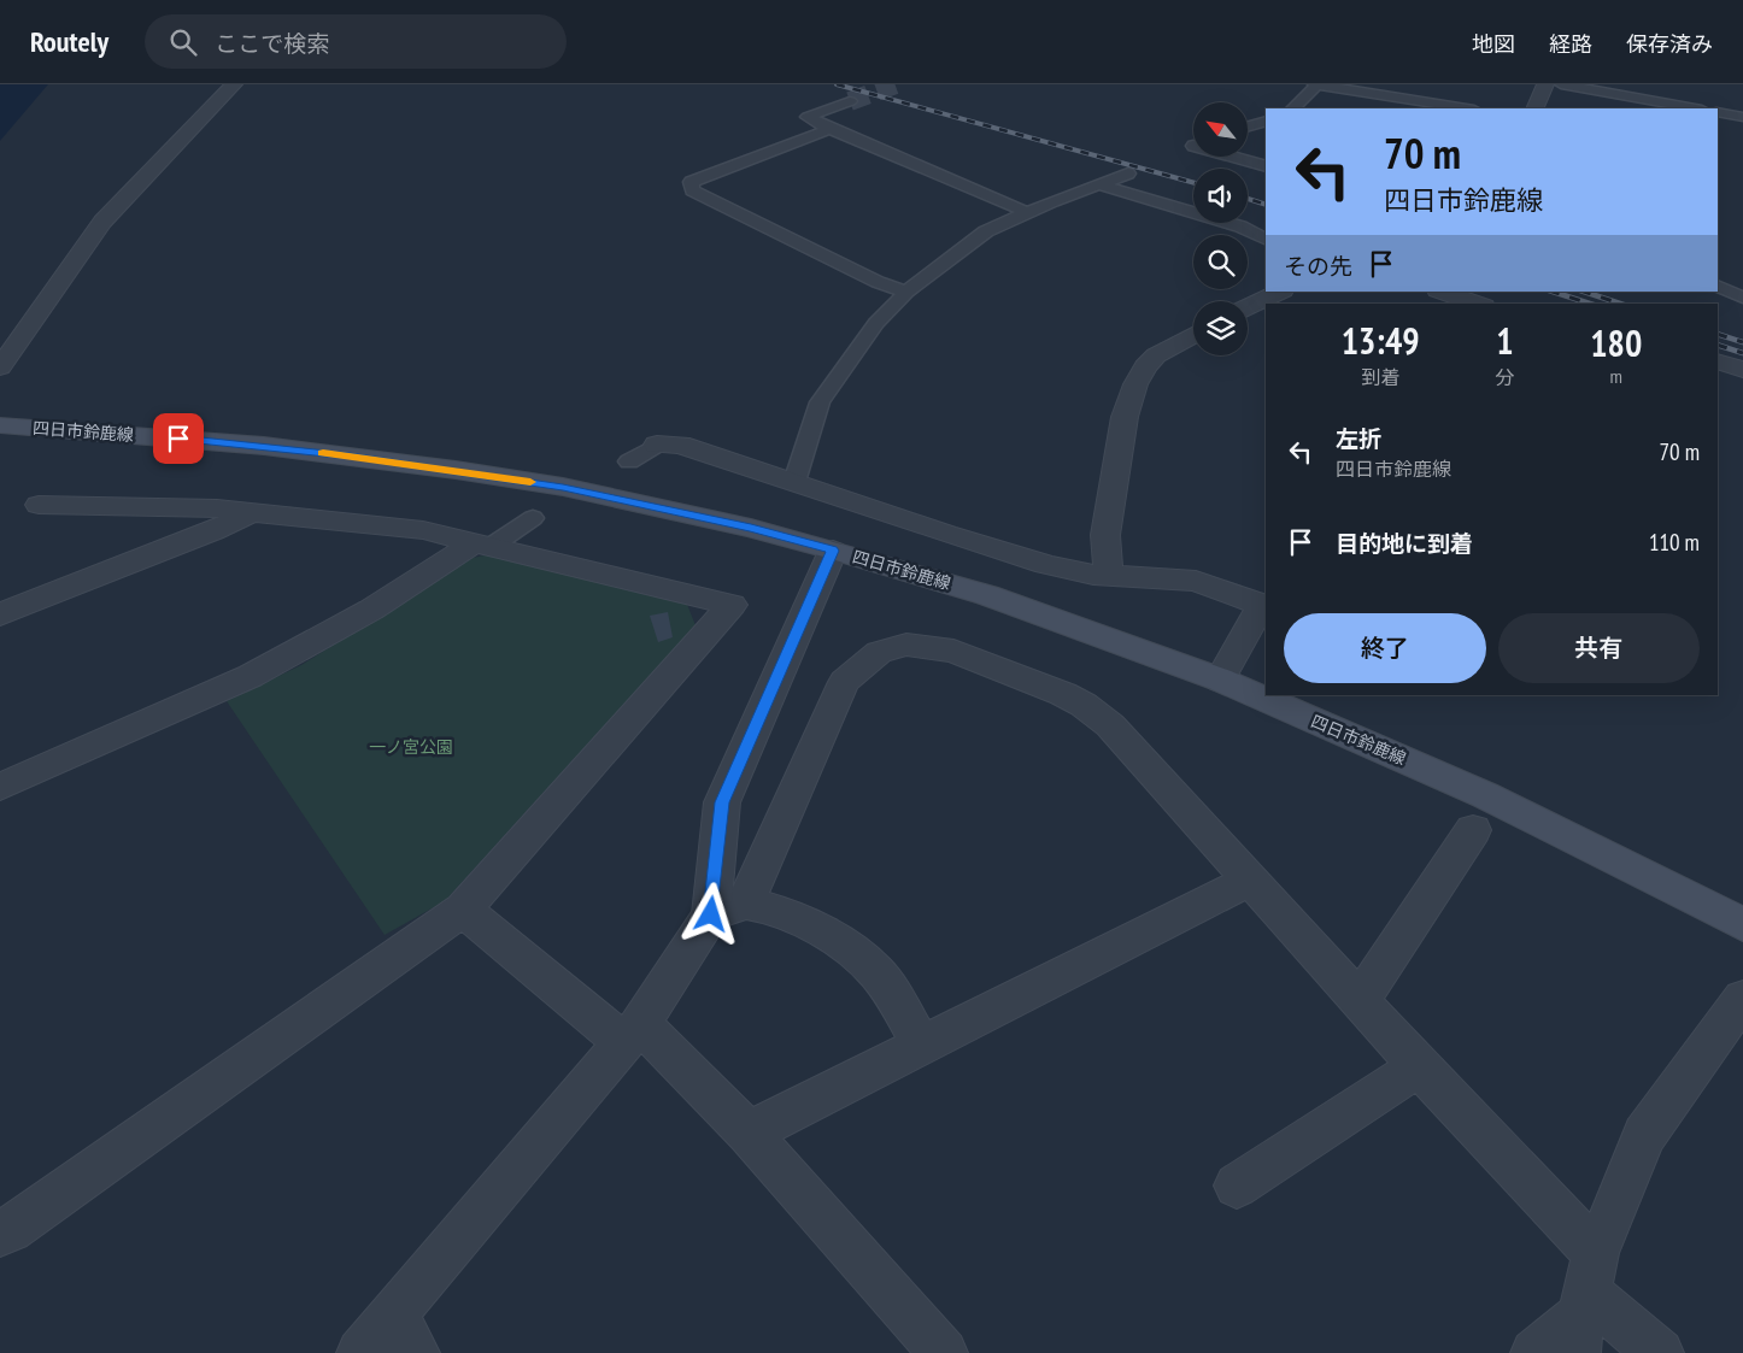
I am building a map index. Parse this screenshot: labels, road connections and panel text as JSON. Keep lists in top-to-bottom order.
{
  "streets": {
    "main road": ["四日市鈴鹿線"]
  },
  "parks": ["一ノ宮公園"],
  "north": "top left",
  "page": {
    "header": "Routely",
    "search": "ここで検索",
    "nav": ["地図", "経路", "保存済み"],
    "turn": ["70 m", "四日市鈴鹿線"],
    "then": "その先",
    "eta": [
      "13:49",
      "到着",
      "1",
      "分",
      "180",
      "m"
    ],
    "list": [
      {
        "name": "左折",
        "note": "四日市鈴鹿線",
        "value": "70 m"
      },
      {
        "name": "目的地に到着",
        "value": "110 m"
      }
    ],
    "buttons": ["終了", "共有"]
  }
}
